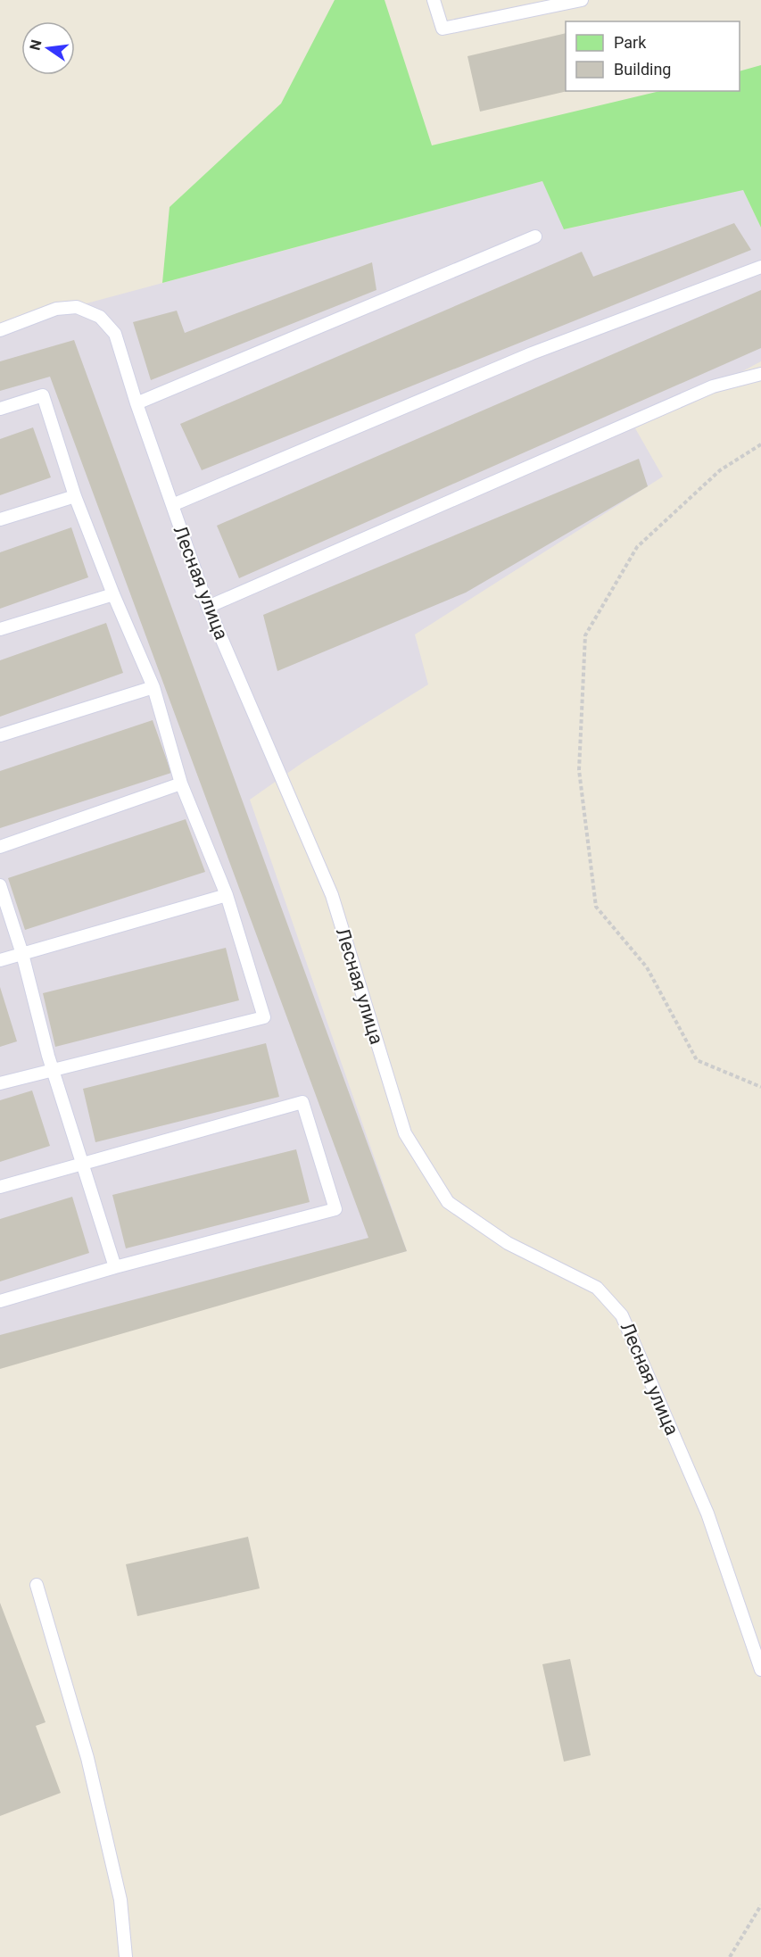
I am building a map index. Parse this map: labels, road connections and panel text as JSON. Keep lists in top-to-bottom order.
{
  "streets": {
    "lane": ["Лесная улица"]
  },
  "legend": ["Park", "Building"],
  "north": "left"
}
